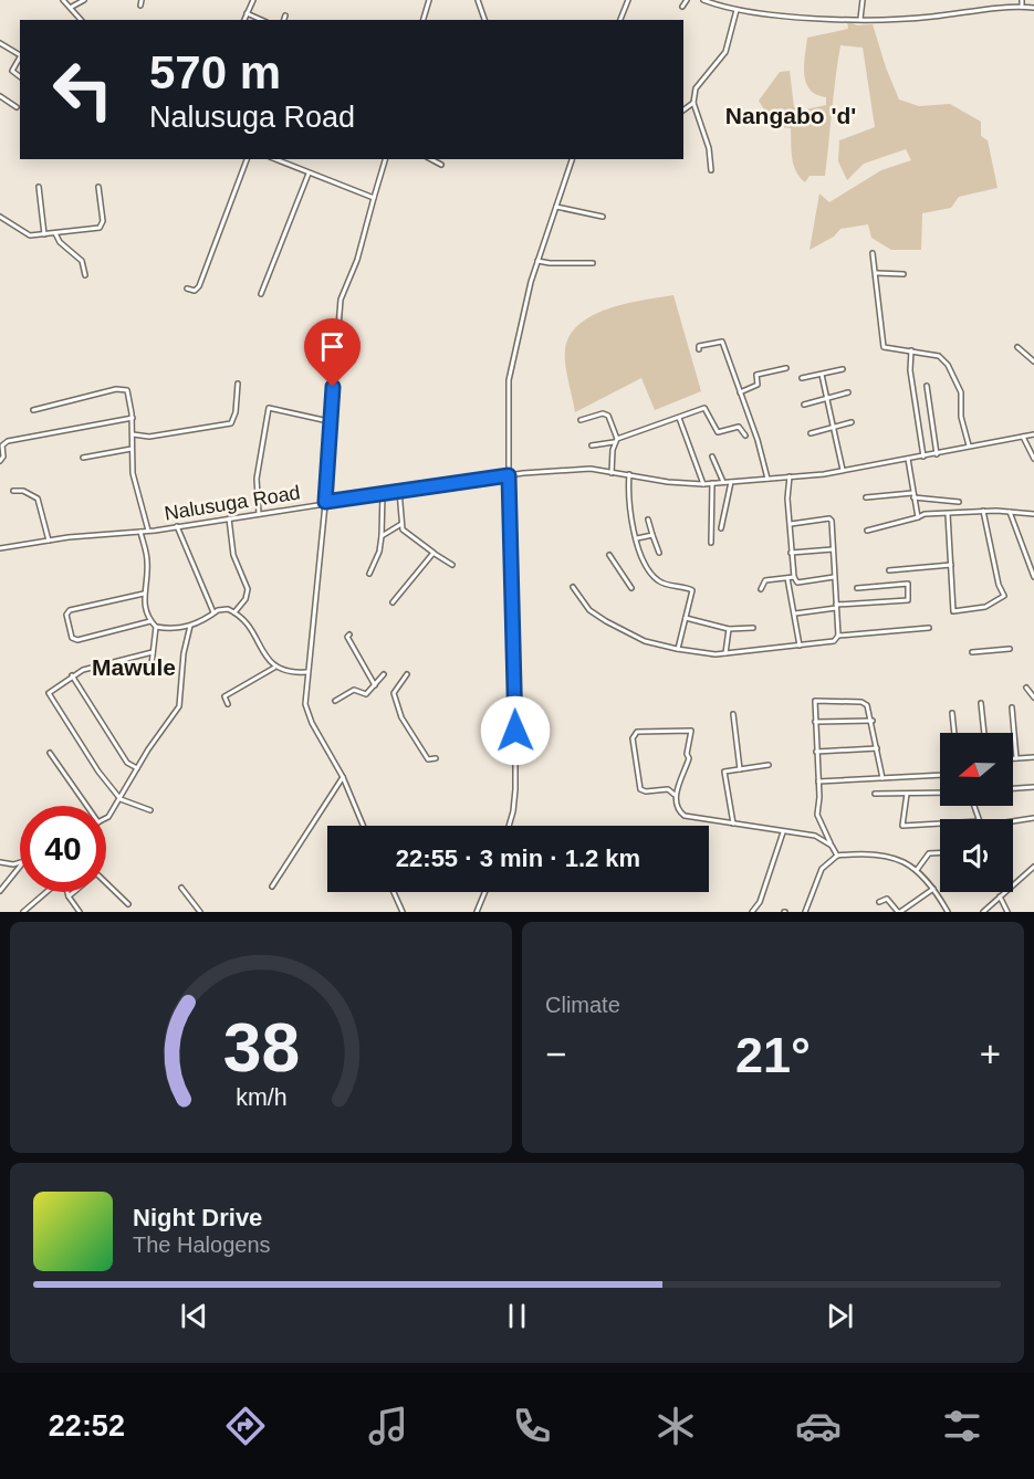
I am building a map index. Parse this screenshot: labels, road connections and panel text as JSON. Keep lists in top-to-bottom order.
{
  "streets": {
    "street": ["Nalusuga Road"]
  },
  "districts": ["Nangabo 'd'", "Mawule"],
  "north": "left",
  "page": {
    "turn": ["570 m", "Nalusuga Road"],
    "limit": "40",
    "trip": "22:55 · 3 min · 1.2 km",
    "tile": "Climate",
    "heat": ["−", "21°", "+"],
    "song": ["Night Drive", "The Halogens"],
    "tabs": "22:52",
    "gauge": ["38", "km/h"]
  }
}
